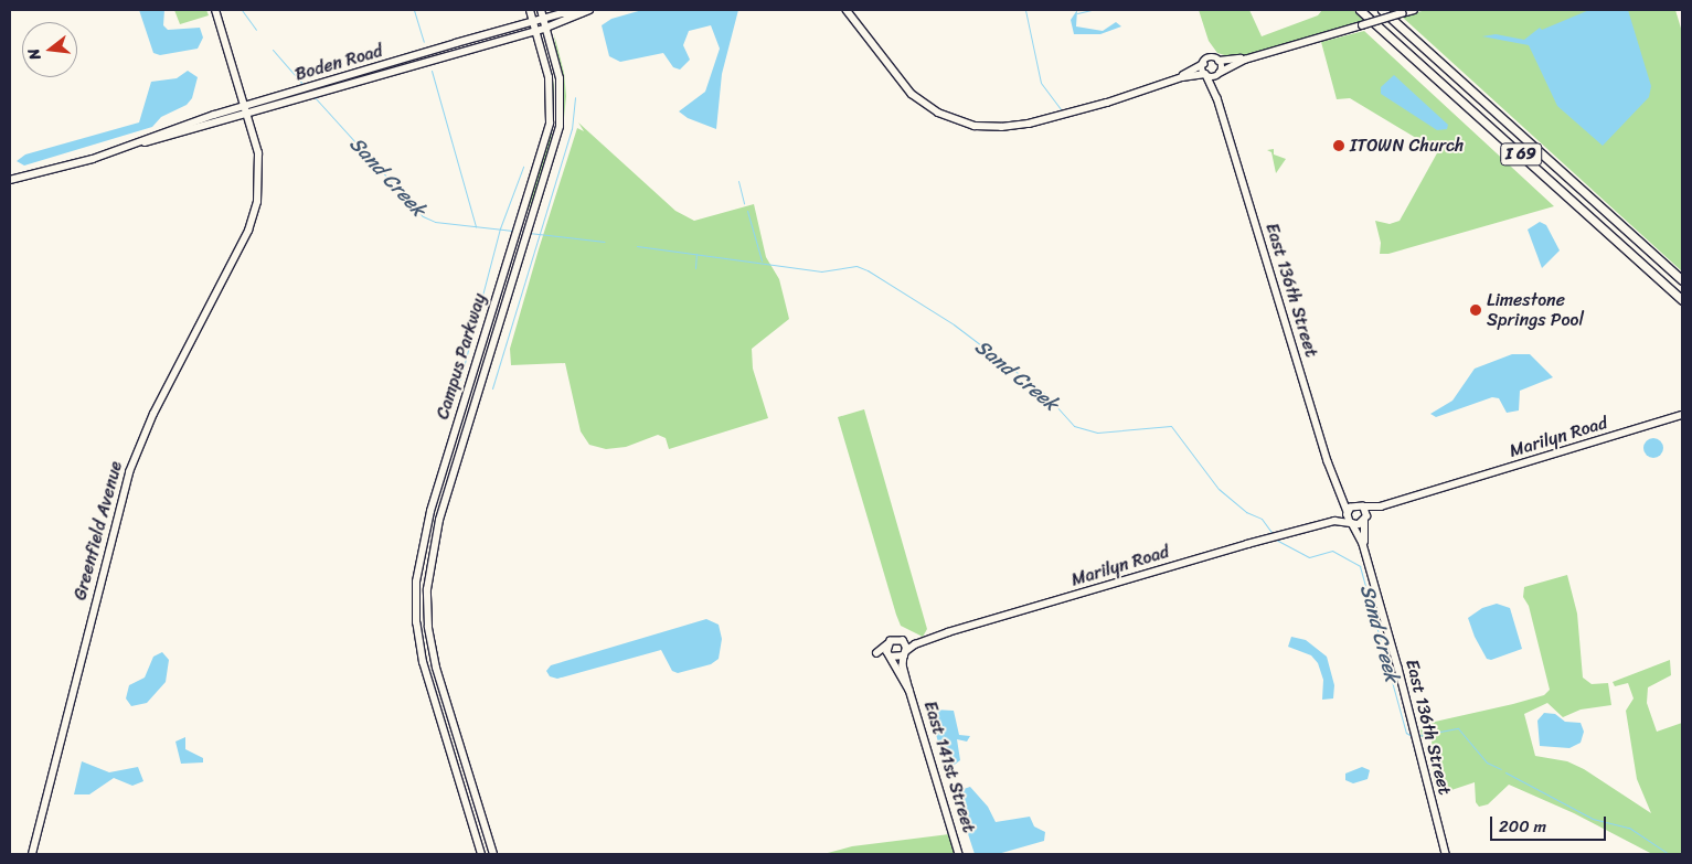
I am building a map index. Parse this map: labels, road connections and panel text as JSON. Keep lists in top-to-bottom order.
{
  "streets": {
    "highway": ["I 69"],
    "main road": ["Campus Parkway"],
    "street": [
      "Boden Road",
      "East 136th Street",
      "Marilyn Road",
      "Greenfield Avenue",
      "East 141st Street"
    ]
  },
  "crossings": [
    ["Boden Road", "Campus Parkway"],
    ["Boden Road", "Greenfield Avenue"],
    ["East 136th Street", "Marilyn Road"],
    ["Marilyn Road", "East 141st Street"]
  ],
  "water": ["Sand Creek"],
  "places": ["ITOWN Church", "Limestone Springs Pool"],
  "scale_bar": "200 m",
  "north": "left"
}
